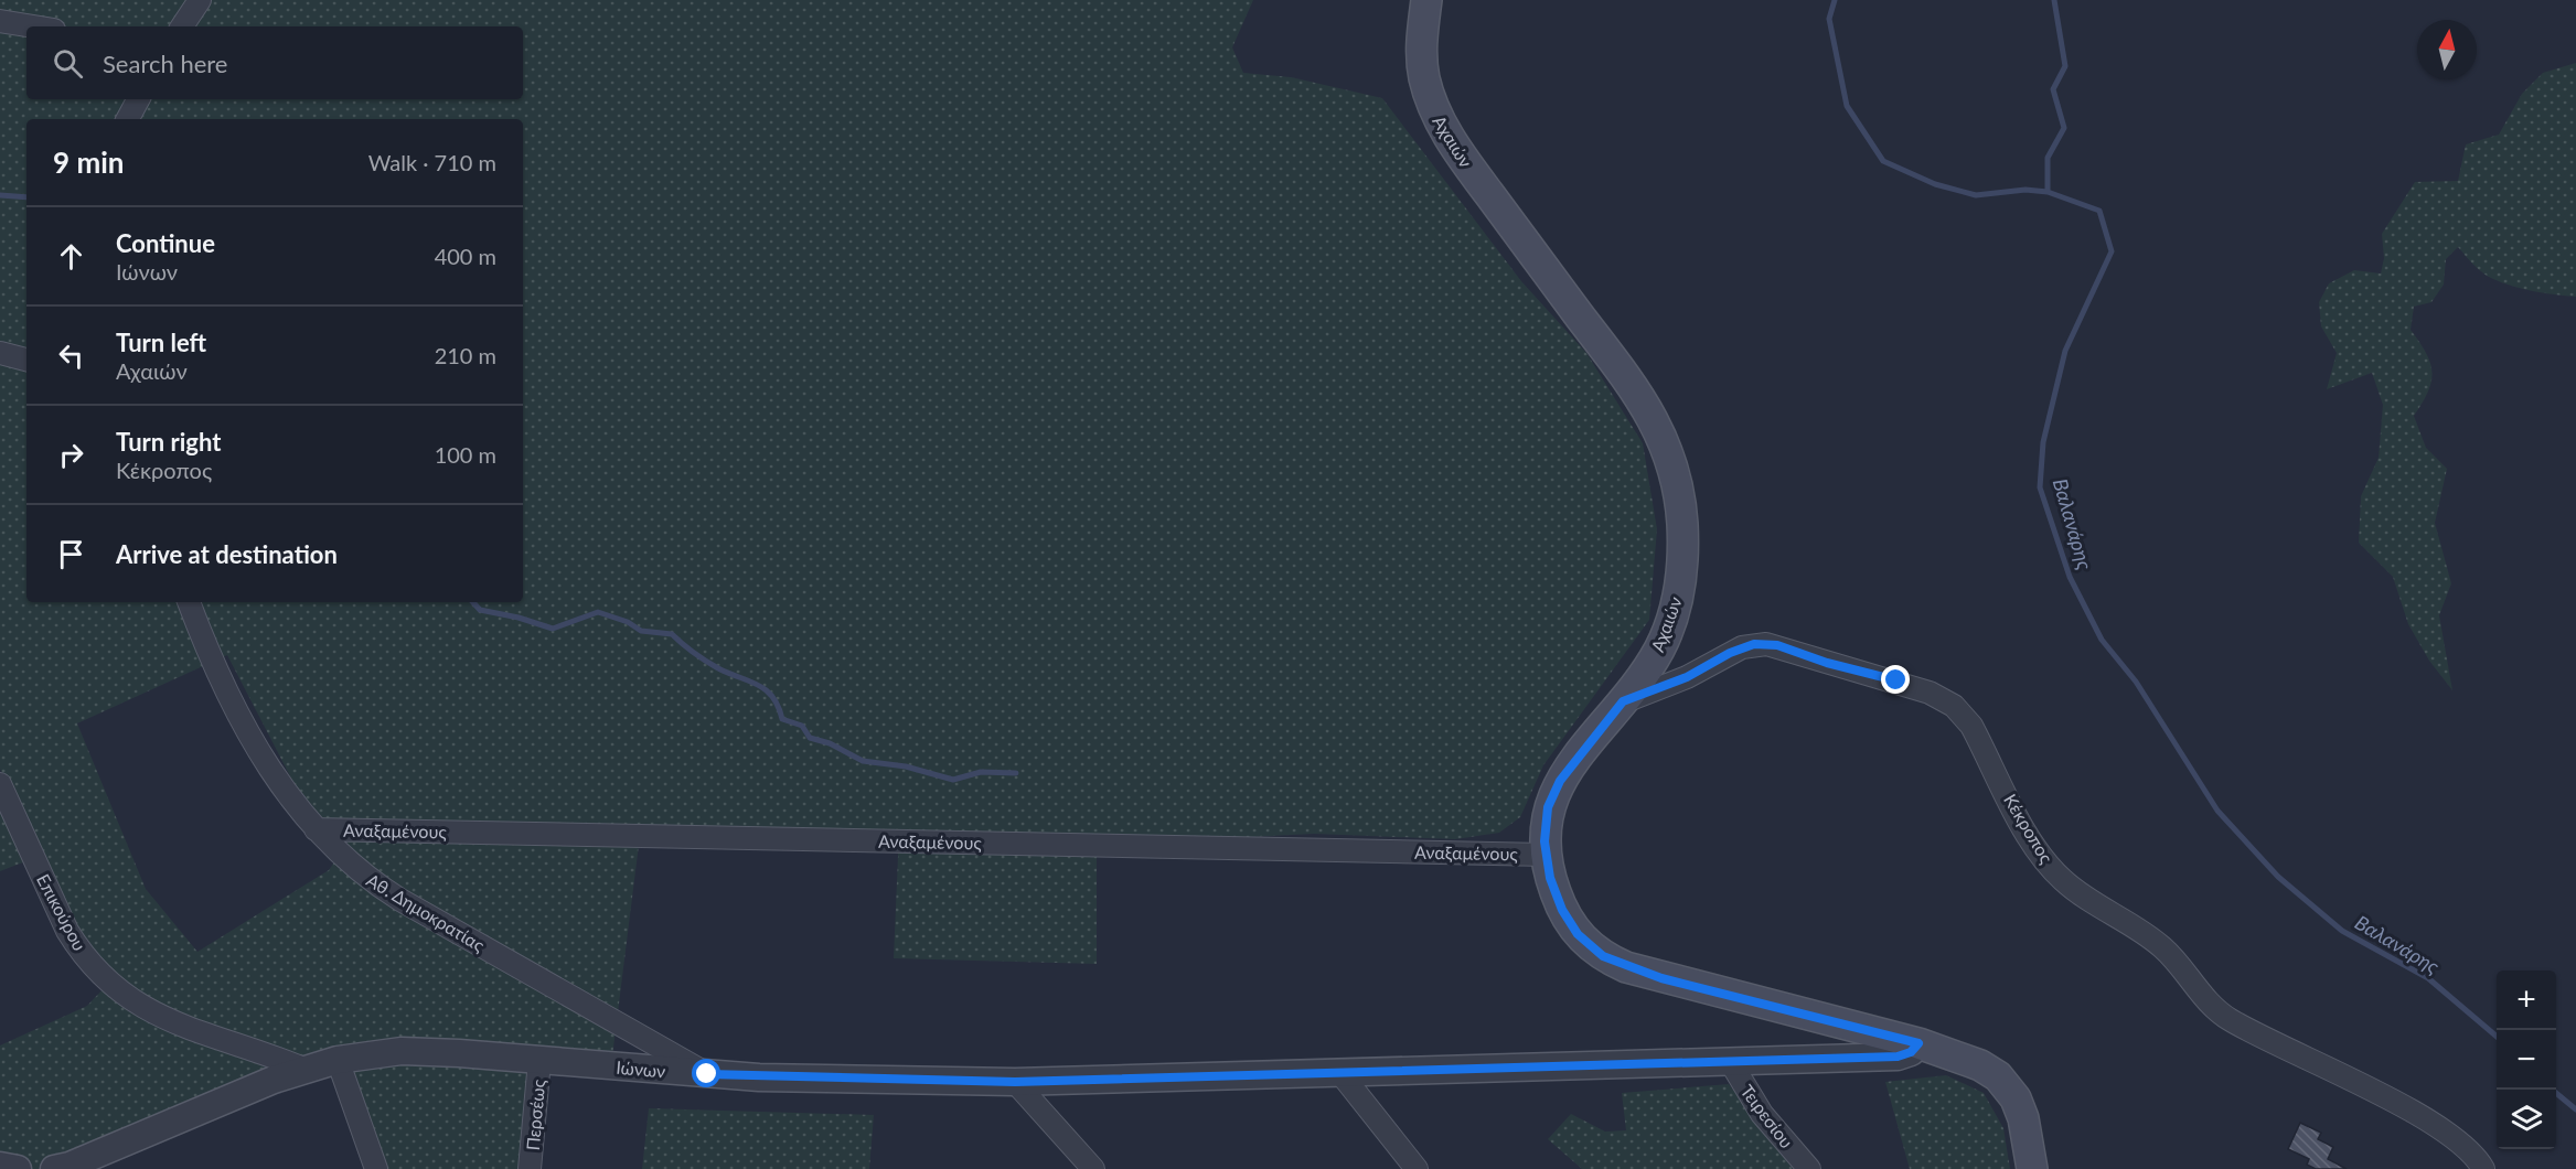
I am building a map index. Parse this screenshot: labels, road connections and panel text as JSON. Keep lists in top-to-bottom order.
{
  "streets": {
    "main road": ["Αχαιών"],
    "street": [
      "Κέκροπος",
      "Αναξαμένους",
      "Επικούρου",
      "Αθ. Δημοκρατίας",
      "Ιώνων",
      "Περσέως",
      "Τειρεσίου"
    ]
  },
  "crossings": [
    ["Αχαιών", "Κέκροπος"],
    ["Αχαιών", "Αναξαμένους"],
    ["Αχαιών", "Ιώνων"],
    ["Αναξαμένους", "Αθ. Δημοκρατίας"],
    ["Επικούρου", "Ιώνων"],
    ["Αθ. Δημοκρατίας", "Ιώνων"],
    ["Ιώνων", "Περσέως"],
    ["Ιώνων", "Τειρεσίου"]
  ],
  "water": ["Βαλανάρης"],
  "north": "top",
  "page": {
    "search": "Search here",
    "heading": ["9 min", "Walk · 710 m"],
    "list": [
      ["Continue", "Ιώνων", "400 m"],
      ["Turn left", "Αχαιών", "210 m"],
      ["Turn right", "Κέκροπος", "100 m"],
      "Arrive at destination"
    ],
    "map_buttons": ["+", "−"]
  }
}
